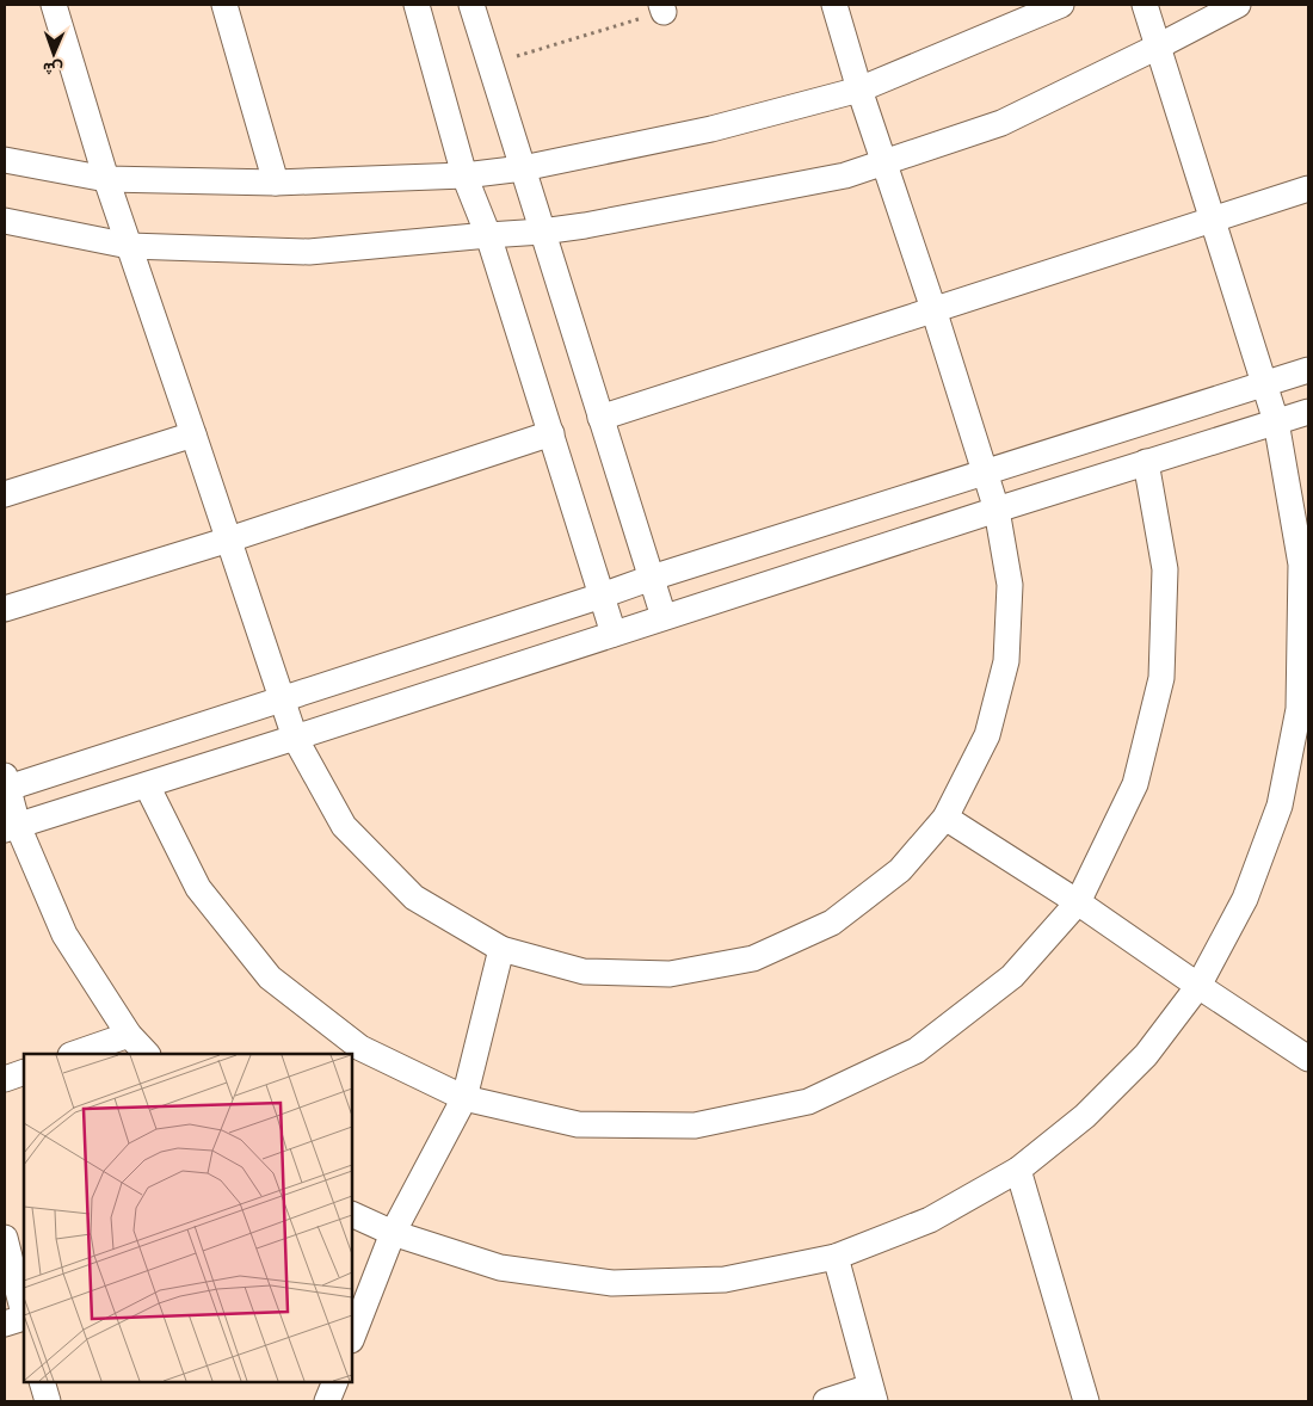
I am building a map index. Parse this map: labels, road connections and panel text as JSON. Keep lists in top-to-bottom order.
{
  "north": "bottom"
}
